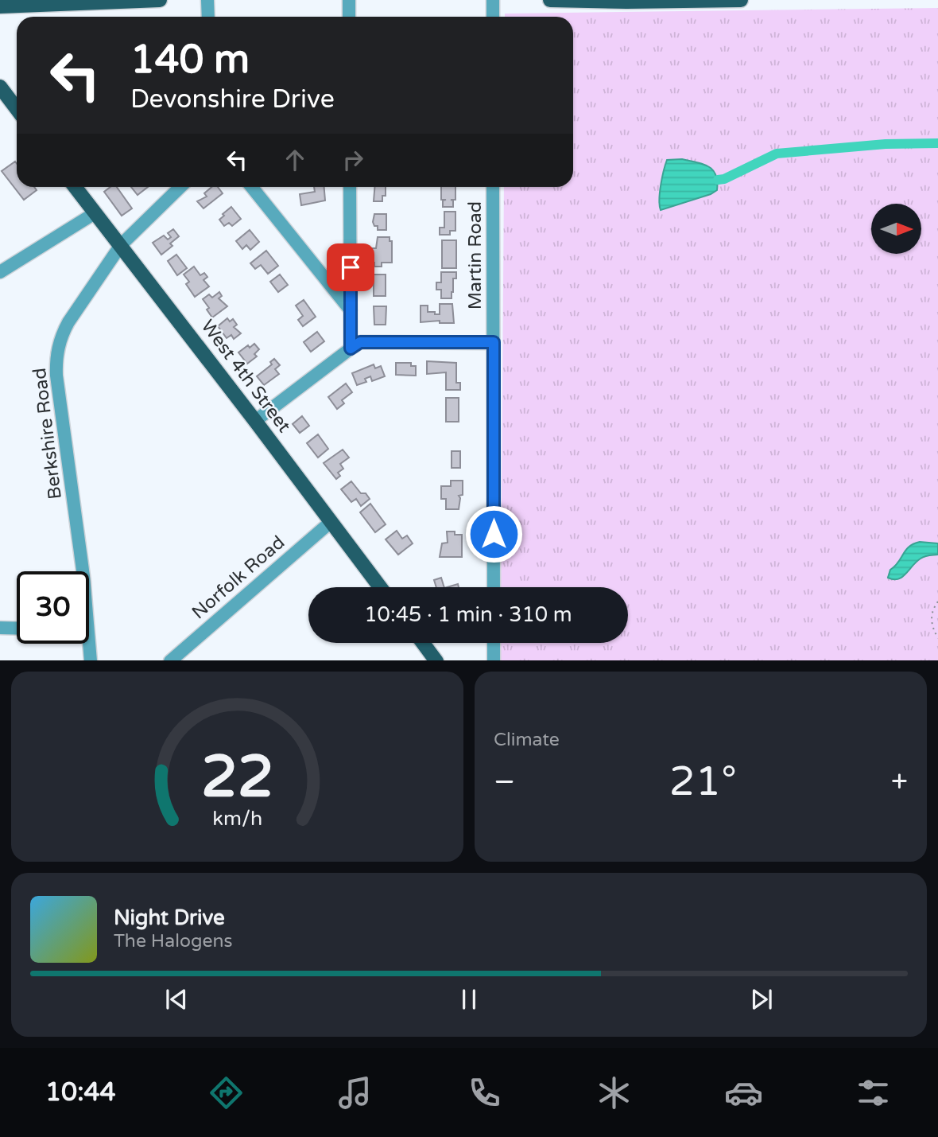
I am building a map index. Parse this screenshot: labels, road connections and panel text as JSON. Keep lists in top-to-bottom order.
{
  "streets": {
    "main road": ["West 4th Street"],
    "street": ["Martin Road", "Berkshire Road", "Norfolk Road"]
  },
  "crossings": [
    ["West 4th Street", "Berkshire Road"],
    ["West 4th Street", "Norfolk Road"]
  ],
  "north": "right",
  "page": {
    "turn": ["140 m", "Devonshire Drive"],
    "limit": "30",
    "trip": "10:45 · 1 min · 310 m",
    "tile": "Climate",
    "heat": ["−", "21°", "+"],
    "song": ["Night Drive", "The Halogens"],
    "tabs": "10:44",
    "gauge": ["22", "km/h"]
  }
}
